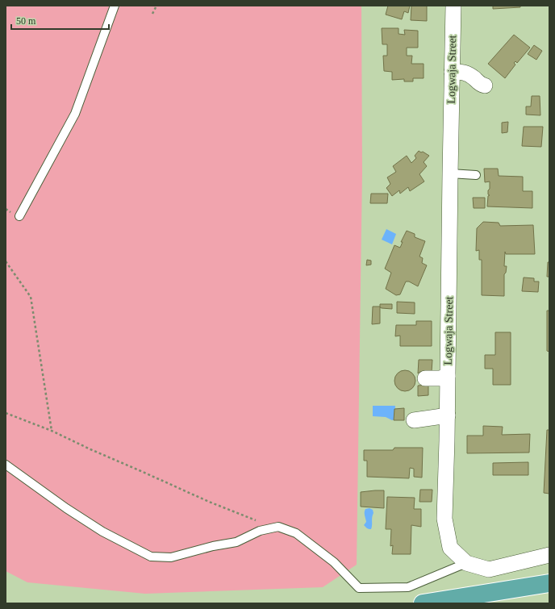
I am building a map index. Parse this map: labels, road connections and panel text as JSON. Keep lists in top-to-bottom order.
{
  "streets": {
    "street": ["Logwaja Street"]
  },
  "scale_bar": "50 m"
}
